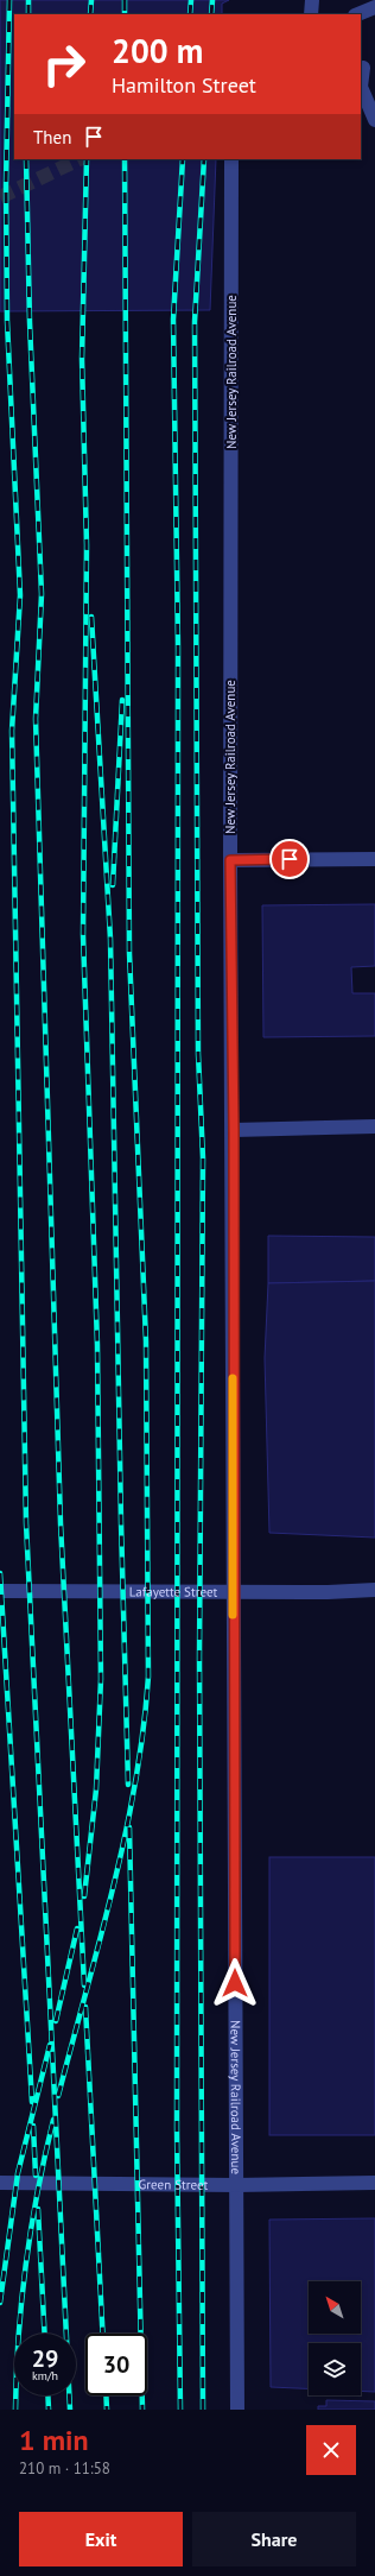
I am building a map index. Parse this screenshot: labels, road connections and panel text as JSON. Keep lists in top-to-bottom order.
{
  "streets": {
    "street": ["New Jersey Railroad Avenue", "Lafayette Street", "Green Street"]
  },
  "crossings": [
    ["New Jersey Railroad Avenue", "Lafayette Street"],
    ["New Jersey Railroad Avenue", "Green Street"]
  ],
  "north": "top left",
  "page": {
    "turn": ["200 m", "Hamilton Street"],
    "then": "Then",
    "speed": "29 km/h",
    "limit": "30",
    "heading": ["1 min", "210 m · 11:58"],
    "buttons": ["Exit", "Share"]
  }
}
